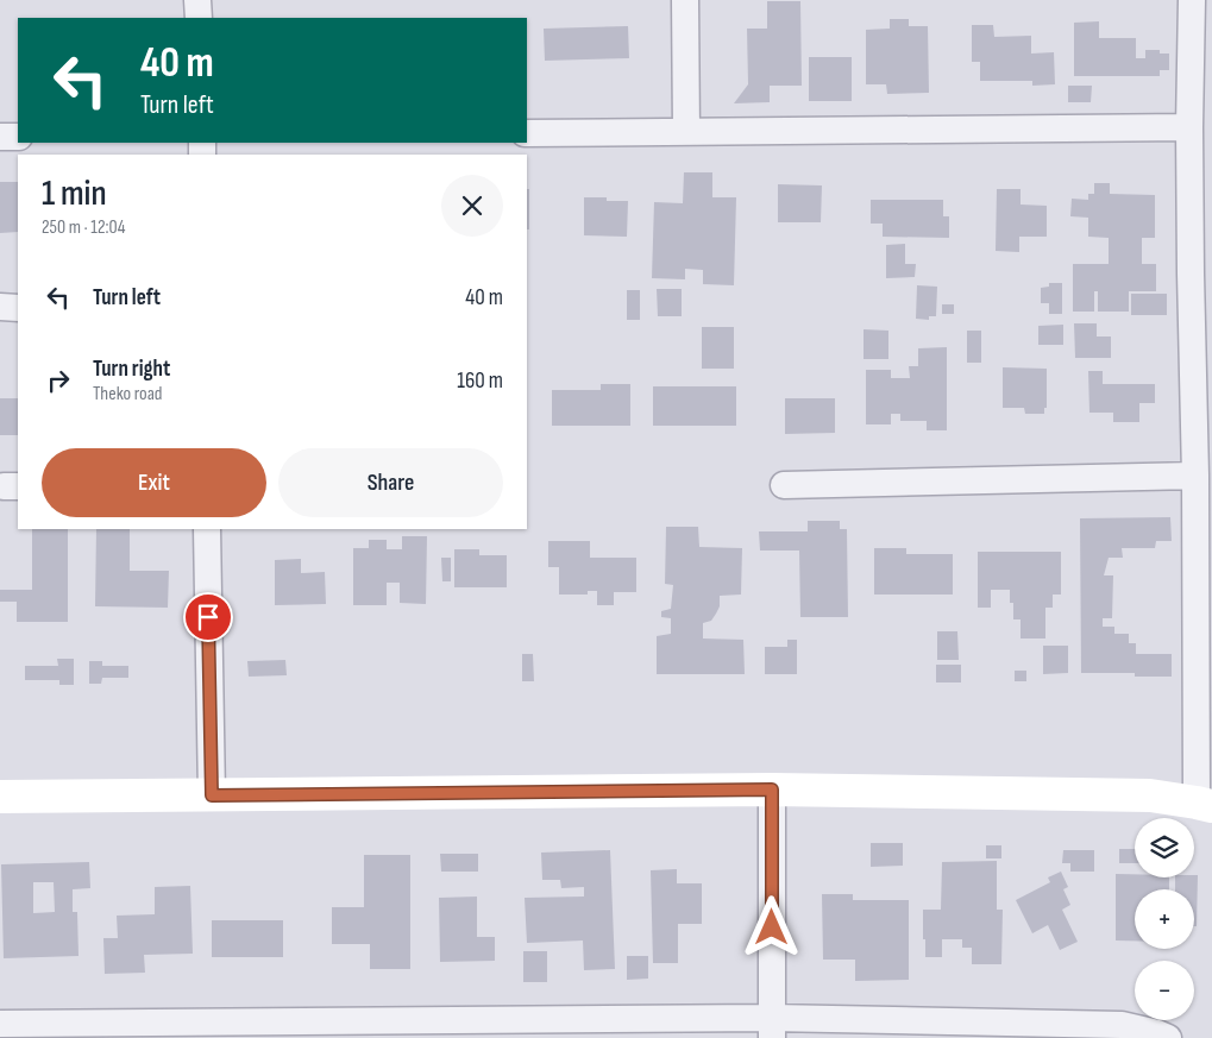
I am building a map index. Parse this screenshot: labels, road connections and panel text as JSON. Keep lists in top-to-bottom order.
{
  "page": {
    "turn": ["40 m", "Turn left"],
    "heading": ["1 min", "250 m · 12:04"],
    "list": [
      {
        "name": "Turn left",
        "value": "40 m"
      },
      {
        "name": "Turn right",
        "note": "Theko road",
        "value": "160 m"
      }
    ],
    "buttons": ["Exit", "Share"],
    "map_buttons": ["+", "−"]
  }
}
